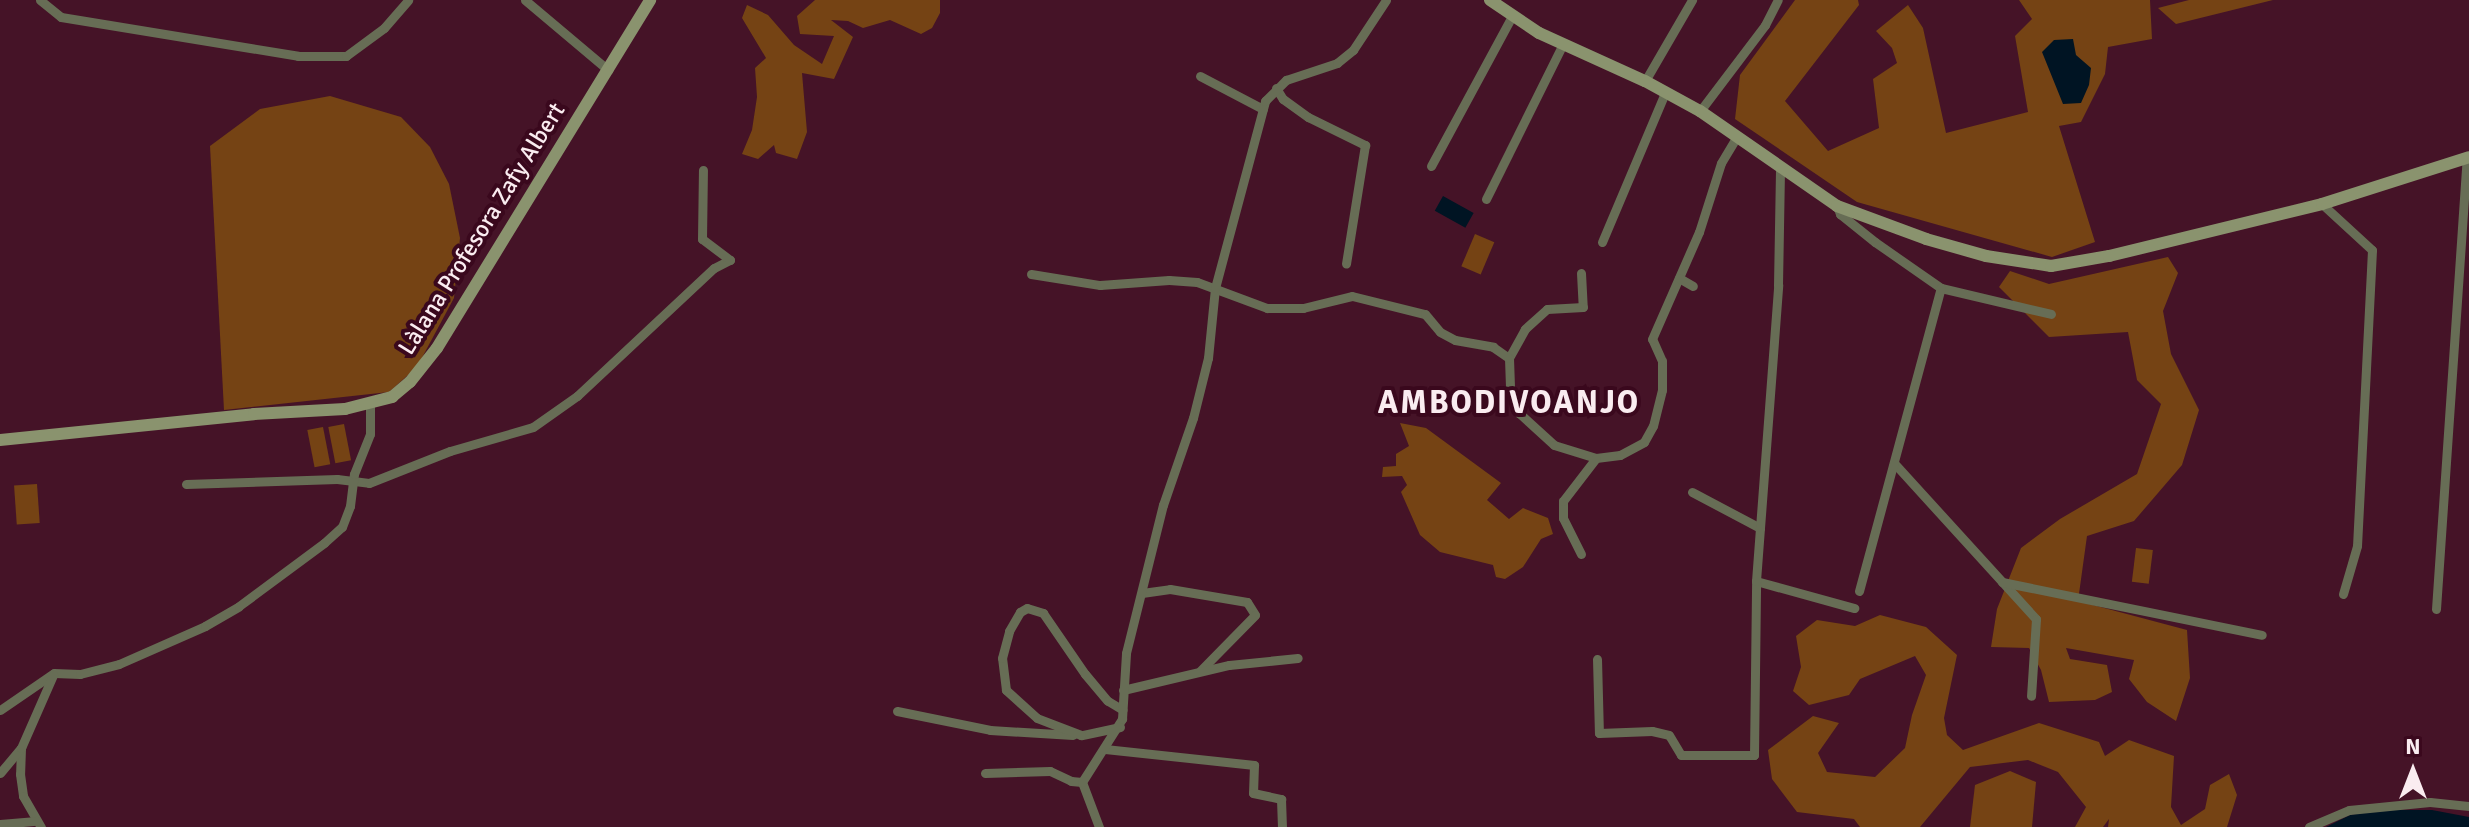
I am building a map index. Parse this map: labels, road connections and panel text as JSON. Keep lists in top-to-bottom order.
{
  "streets": {
    "main road": ["Làlana Profesora Zafy Albert"]
  },
  "districts": ["AMBODIVOANJO"],
  "north": "top"
}
